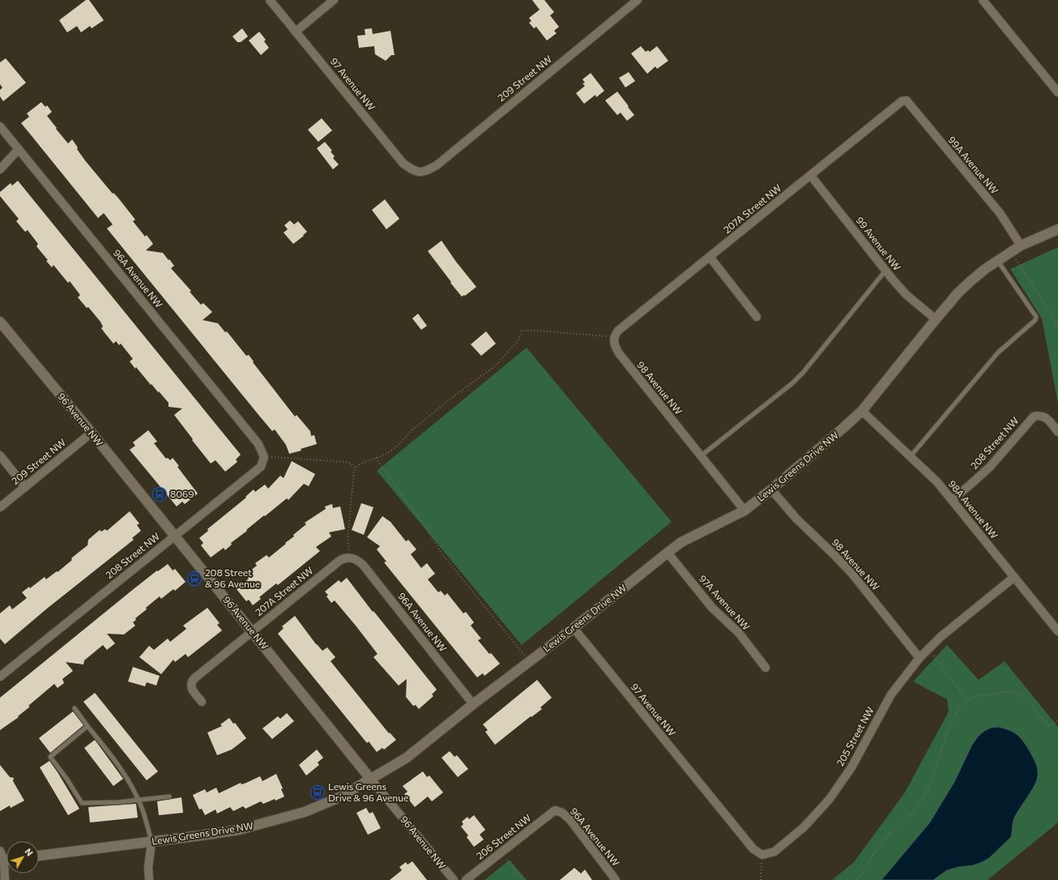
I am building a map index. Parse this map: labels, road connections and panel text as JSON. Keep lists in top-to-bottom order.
{
  "streets": {
    "street": [
      "209 Street NW",
      "97 Avenue NW",
      "99A Avenue NW",
      "207A Street NW",
      "99 Avenue NW",
      "96A Avenue NW",
      "98 Avenue NW",
      "96 Avenue NW",
      "208 Street NW",
      "Lewis Greens Drive NW",
      "98A Avenue NW",
      "97A Avenue NW",
      "205 Street NW",
      "206 Street NW"
    ]
  },
  "crossings": [
    ["209 Street NW", "97 Avenue NW"],
    ["209 Street NW", "96 Avenue NW"],
    ["97 Avenue NW", "Lewis Greens Drive NW"],
    ["97 Avenue NW", "205 Street NW"],
    ["99A Avenue NW", "207A Street NW"],
    ["99A Avenue NW", "Lewis Greens Drive NW"],
    ["207A Street NW", "99 Avenue NW"],
    ["207A Street NW", "96A Avenue NW"],
    ["207A Street NW", "98 Avenue NW"],
    ["207A Street NW", "96 Avenue NW"],
    ["99 Avenue NW", "Lewis Greens Drive NW"],
    ["96A Avenue NW", "208 Street NW"],
    ["96A Avenue NW", "Lewis Greens Drive NW"],
    ["96A Avenue NW", "206 Street NW"],
    ["98 Avenue NW", "Lewis Greens Drive NW"],
    ["98 Avenue NW", "205 Street NW"],
    ["96 Avenue NW", "208 Street NW"],
    ["96 Avenue NW", "Lewis Greens Drive NW"],
    ["208 Street NW", "98A Avenue NW"],
    ["Lewis Greens Drive NW", "98A Avenue NW"],
    ["Lewis Greens Drive NW", "97A Avenue NW"],
    ["98A Avenue NW", "205 Street NW"]
  ],
  "places": {
    "bus stop": ["8069", "208 Street & 96 Avenue", "Lewis Greens Drive & 96 Avenue"]
  },
  "north": "top right"
}
